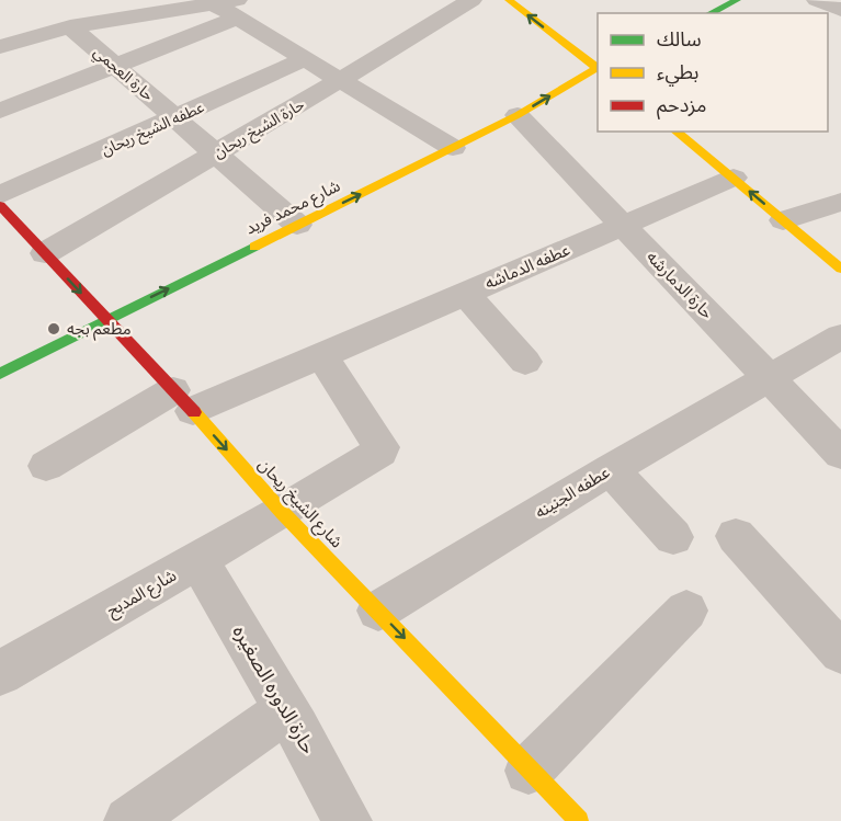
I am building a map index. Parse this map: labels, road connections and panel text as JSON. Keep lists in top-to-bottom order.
{
  "streets": {
    "street": [
      "حارة العجمي",
      "عطفه الشيخ ريحان",
      "حارة الشيخ ريحان",
      "شارع محمد فريد",
      "عطفه الدماشه",
      "حارة الدمارشه",
      "عطفه الجنينه",
      "شارع الشيخ ريحان",
      "شارع المدبح",
      "حارة الدوره الصغيره"
    ]
  },
  "crossings": [
    ["حارة العجمي", "عطفه الشيخ ريحان"],
    ["حارة العجمي", "حارة الشيخ ريحان"],
    ["حارة العجمي", "شارع محمد فريد"],
    ["عطفه الشيخ ريحان", "شارع الشيخ ريحان"],
    ["حارة الشيخ ريحان", "شارع الشيخ ريحان"],
    ["شارع محمد فريد", "حارة الدمارشه"],
    ["شارع محمد فريد", "شارع الشيخ ريحان"],
    ["عطفه الدماشه", "حارة الدمارشه"],
    ["عطفه الدماشه", "شارع الشيخ ريحان"],
    ["حارة الدمارشه", "عطفه الجنينه"],
    ["عطفه الجنينه", "شارع الشيخ ريحان"],
    ["شارع الشيخ ريحان", "شارع المدبح"],
    ["شارع المدبح", "حارة الدوره الصغيره"]
  ],
  "one_way": ["شارع محمد فريد", "شارع الشيخ ريحان"],
  "places": ["مطعم بجه"],
  "legend": ["سالك", "بطيء", "مزدحم"]
}
